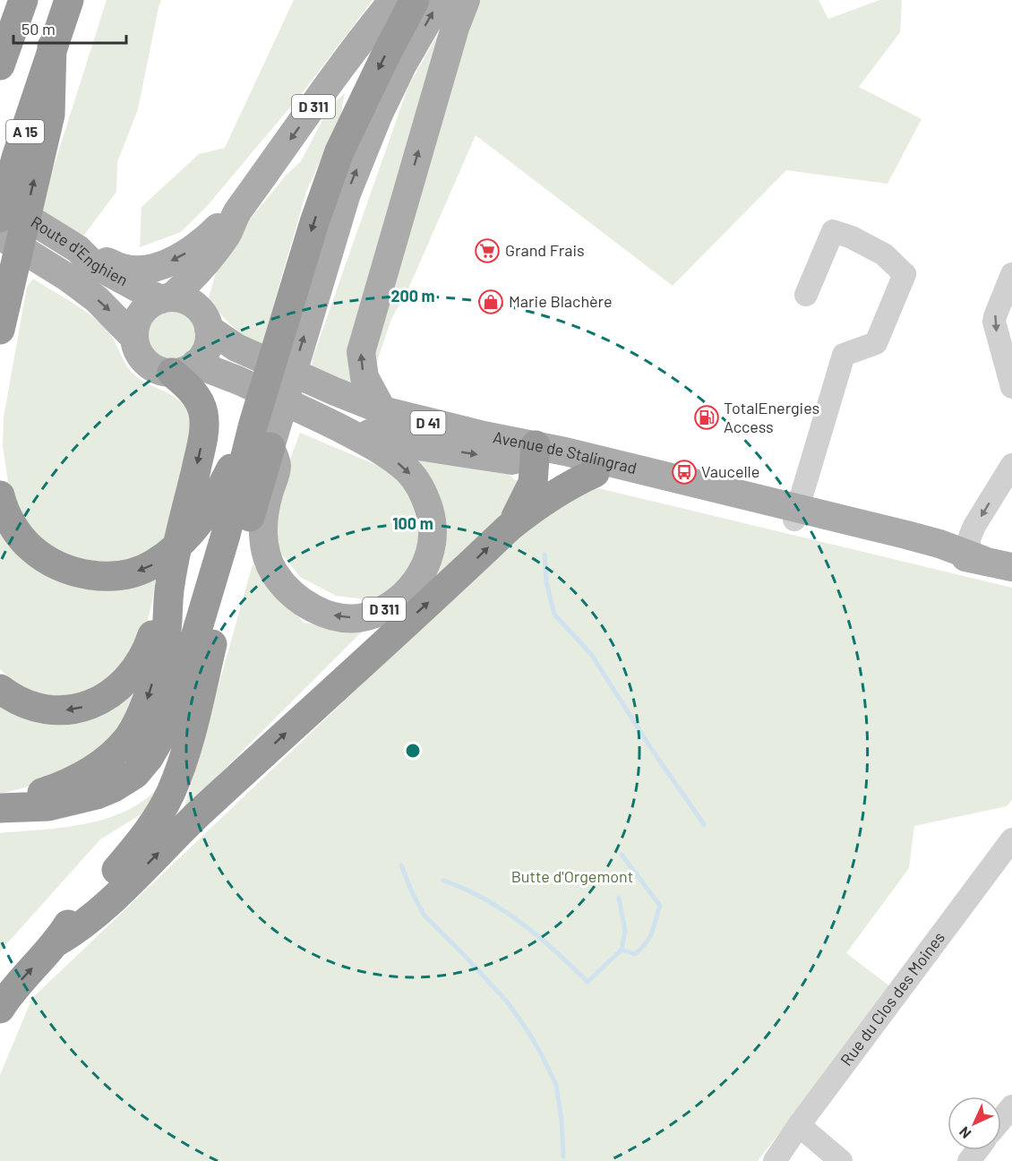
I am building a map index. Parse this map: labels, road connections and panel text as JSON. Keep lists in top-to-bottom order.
{
  "streets": {
    "highway": ["A 15"],
    "main road": [
      "D 311",
      "Route d'Enghien",
      "D 41",
      "Avenue de Stalingrad"
    ],
    "street": ["Rue du Clos des Moines"]
  },
  "crossings": [
    ["D 311", "Route d'Enghien"],
    ["D 311", "Avenue de Stalingrad"],
    ["Route d'Enghien", "Avenue de Stalingrad"]
  ],
  "parks": ["Butte d'Orgemont"],
  "places": {
    "supermarket": ["Grand Frais"],
    "shop": ["Marie Blachère"],
    "fuel station": ["TotalEnergies Access"],
    "bus stop": ["Vaucelle"]
  },
  "scale_bar": "50 m",
  "north": "bottom left",
  "rings": ["200 m", "100 m"]
}
